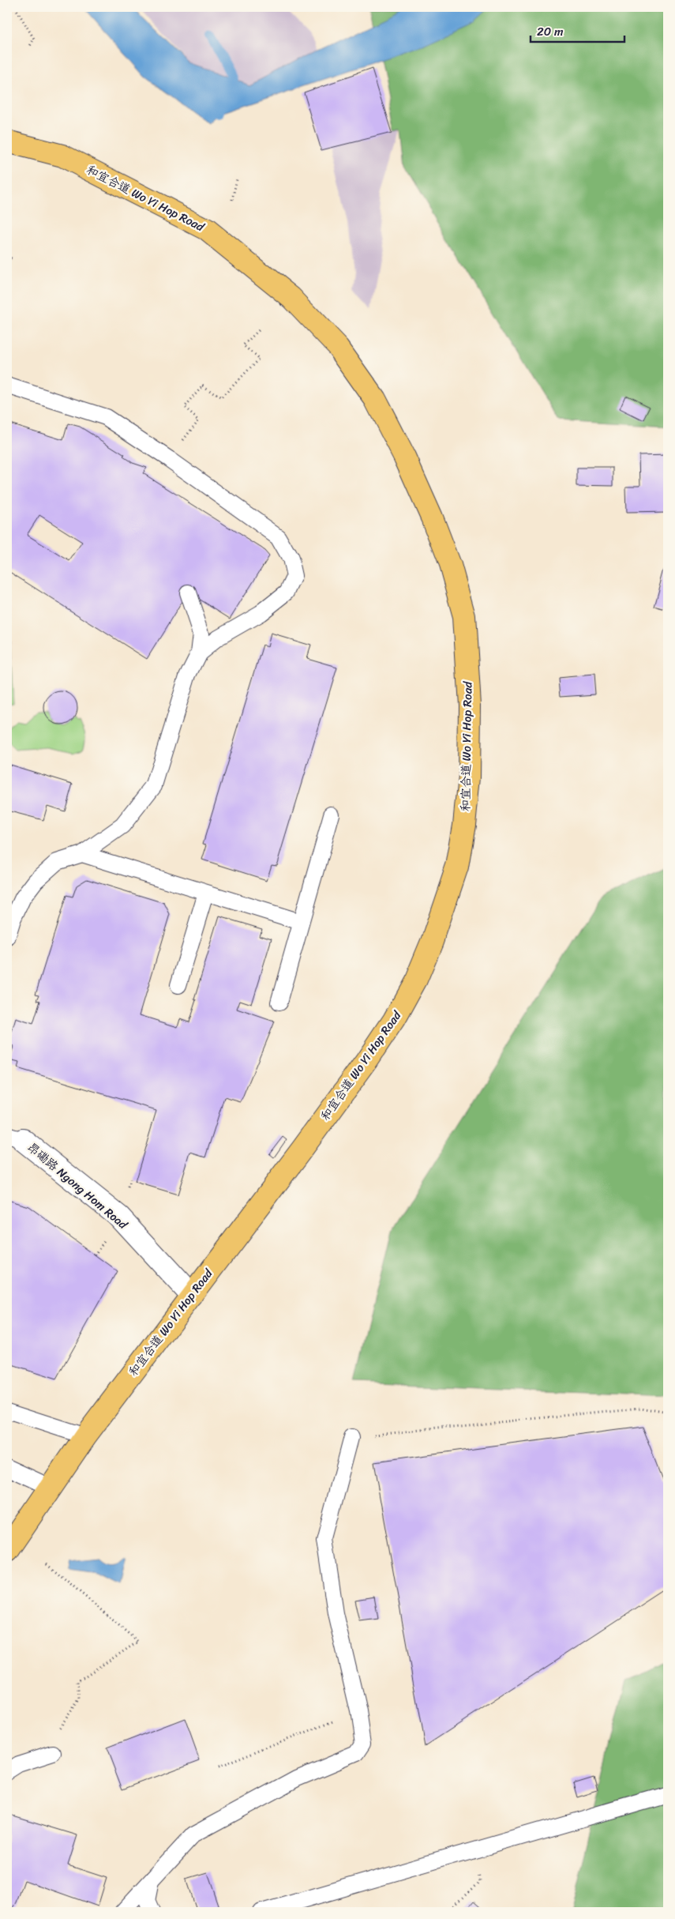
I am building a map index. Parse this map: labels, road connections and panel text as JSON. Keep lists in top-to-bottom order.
{
  "streets": {
    "main road": ["和宜合道 Wo Yi Hop Road"],
    "street": ["昂磡路 Ngong Hom Road"]
  },
  "crossings": [
    ["和宜合道 Wo Yi Hop Road", "昂磡路 Ngong Hom Road"]
  ],
  "scale_bar": "20 m"
}
